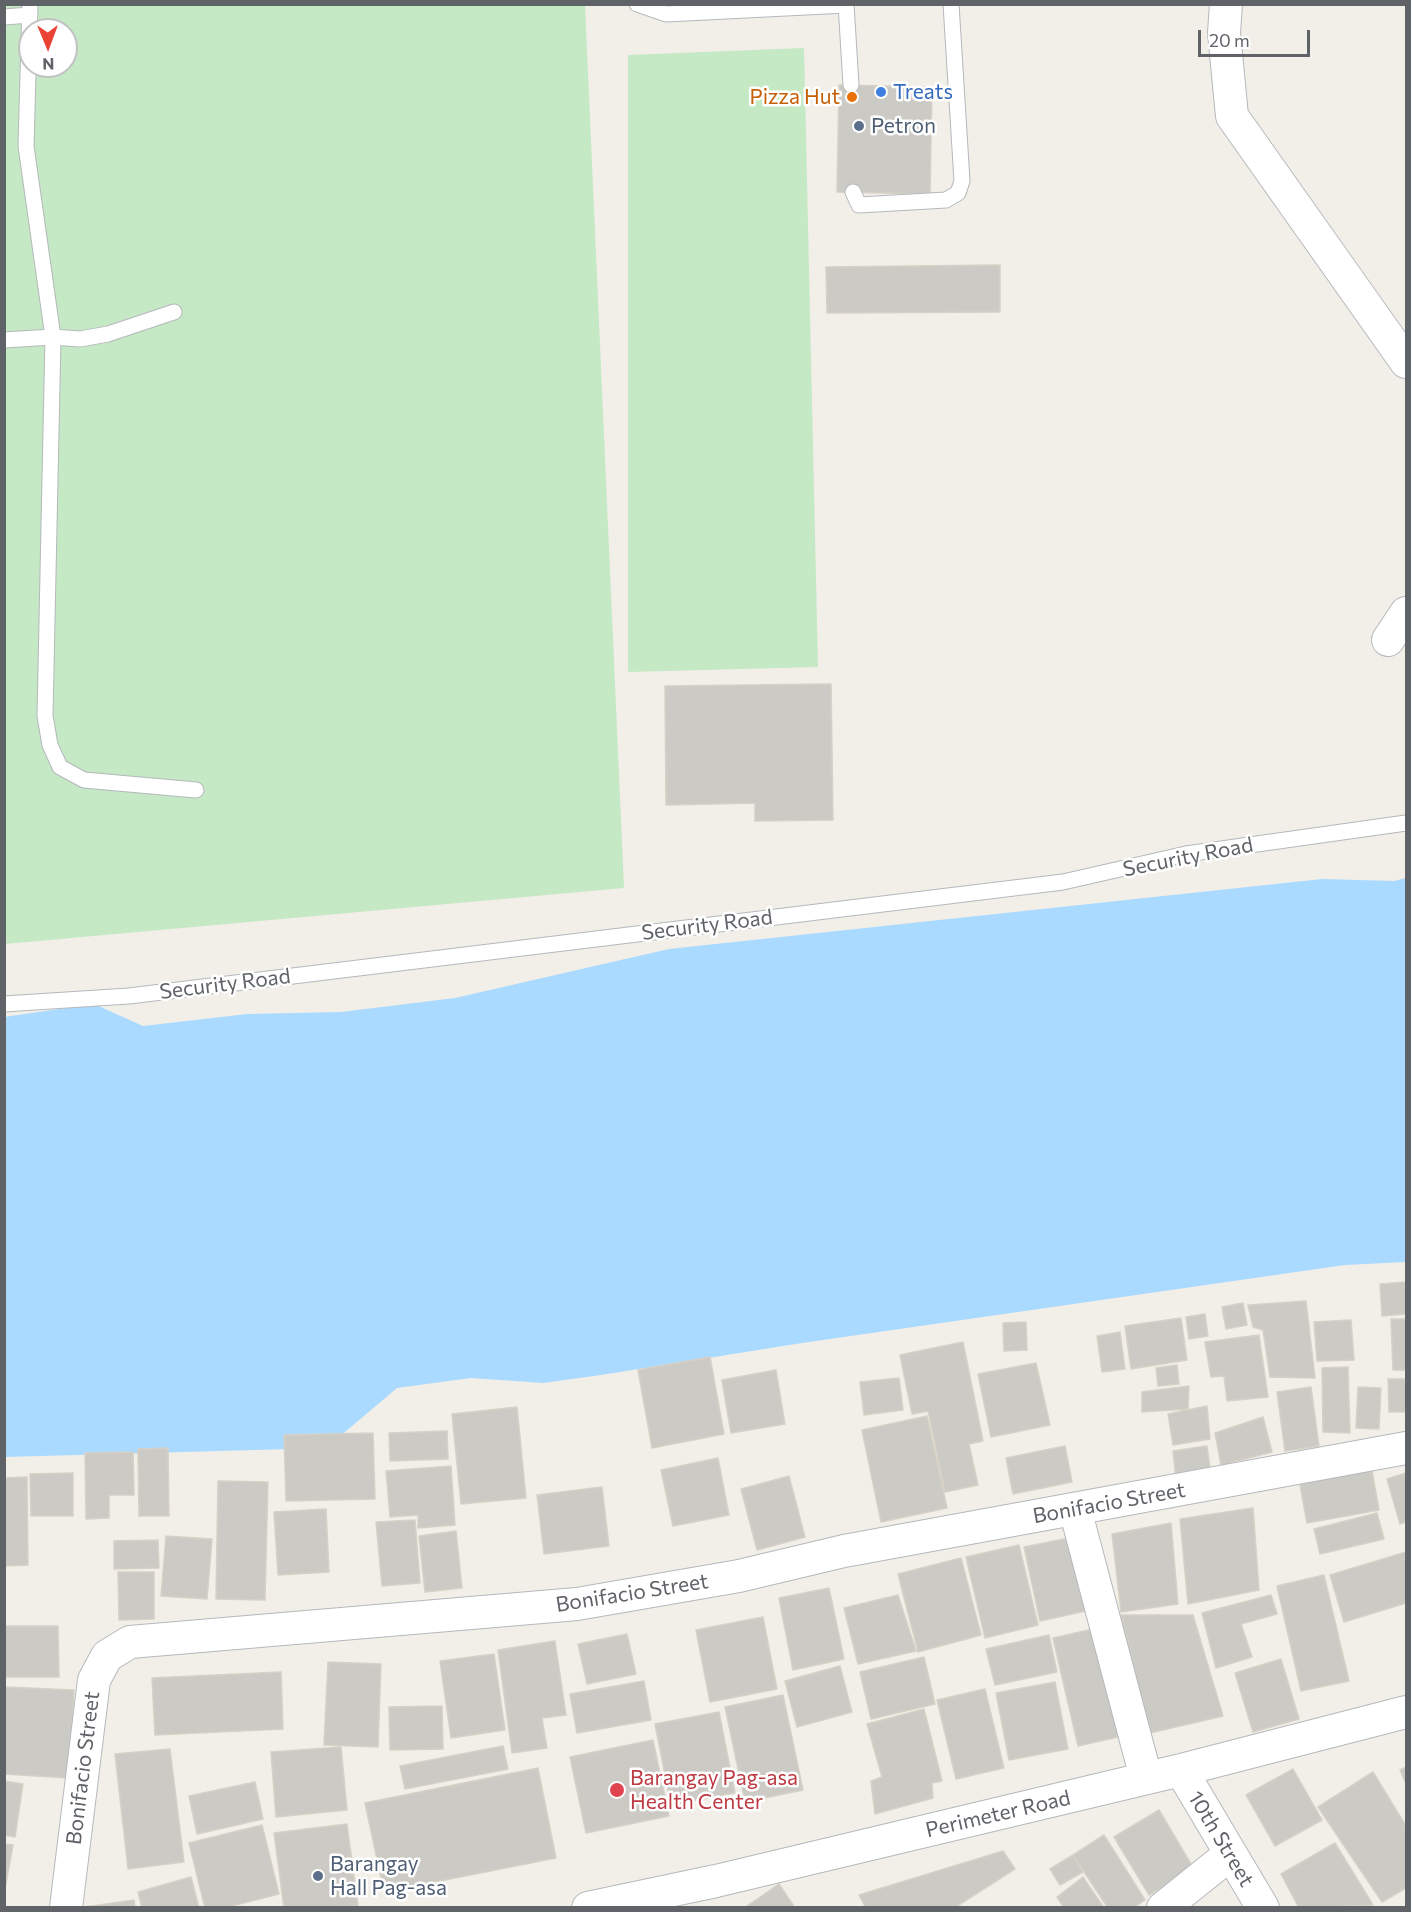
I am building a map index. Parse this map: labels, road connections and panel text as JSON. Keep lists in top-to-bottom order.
{
  "streets": {
    "street": ["Bonifacio Street", "Perimeter Road", "10th Street"],
    "lane": ["Security Road"]
  },
  "crossings": [
    ["Perimeter Road", "10th Street"]
  ],
  "places": [
    "Treats",
    "Pizza Hut",
    "Petron",
    "Barangay Pag-asa Health Center",
    "Barangay Hall Pag-asa"
  ],
  "scale_bar": "20 m",
  "north": "bottom"
}
